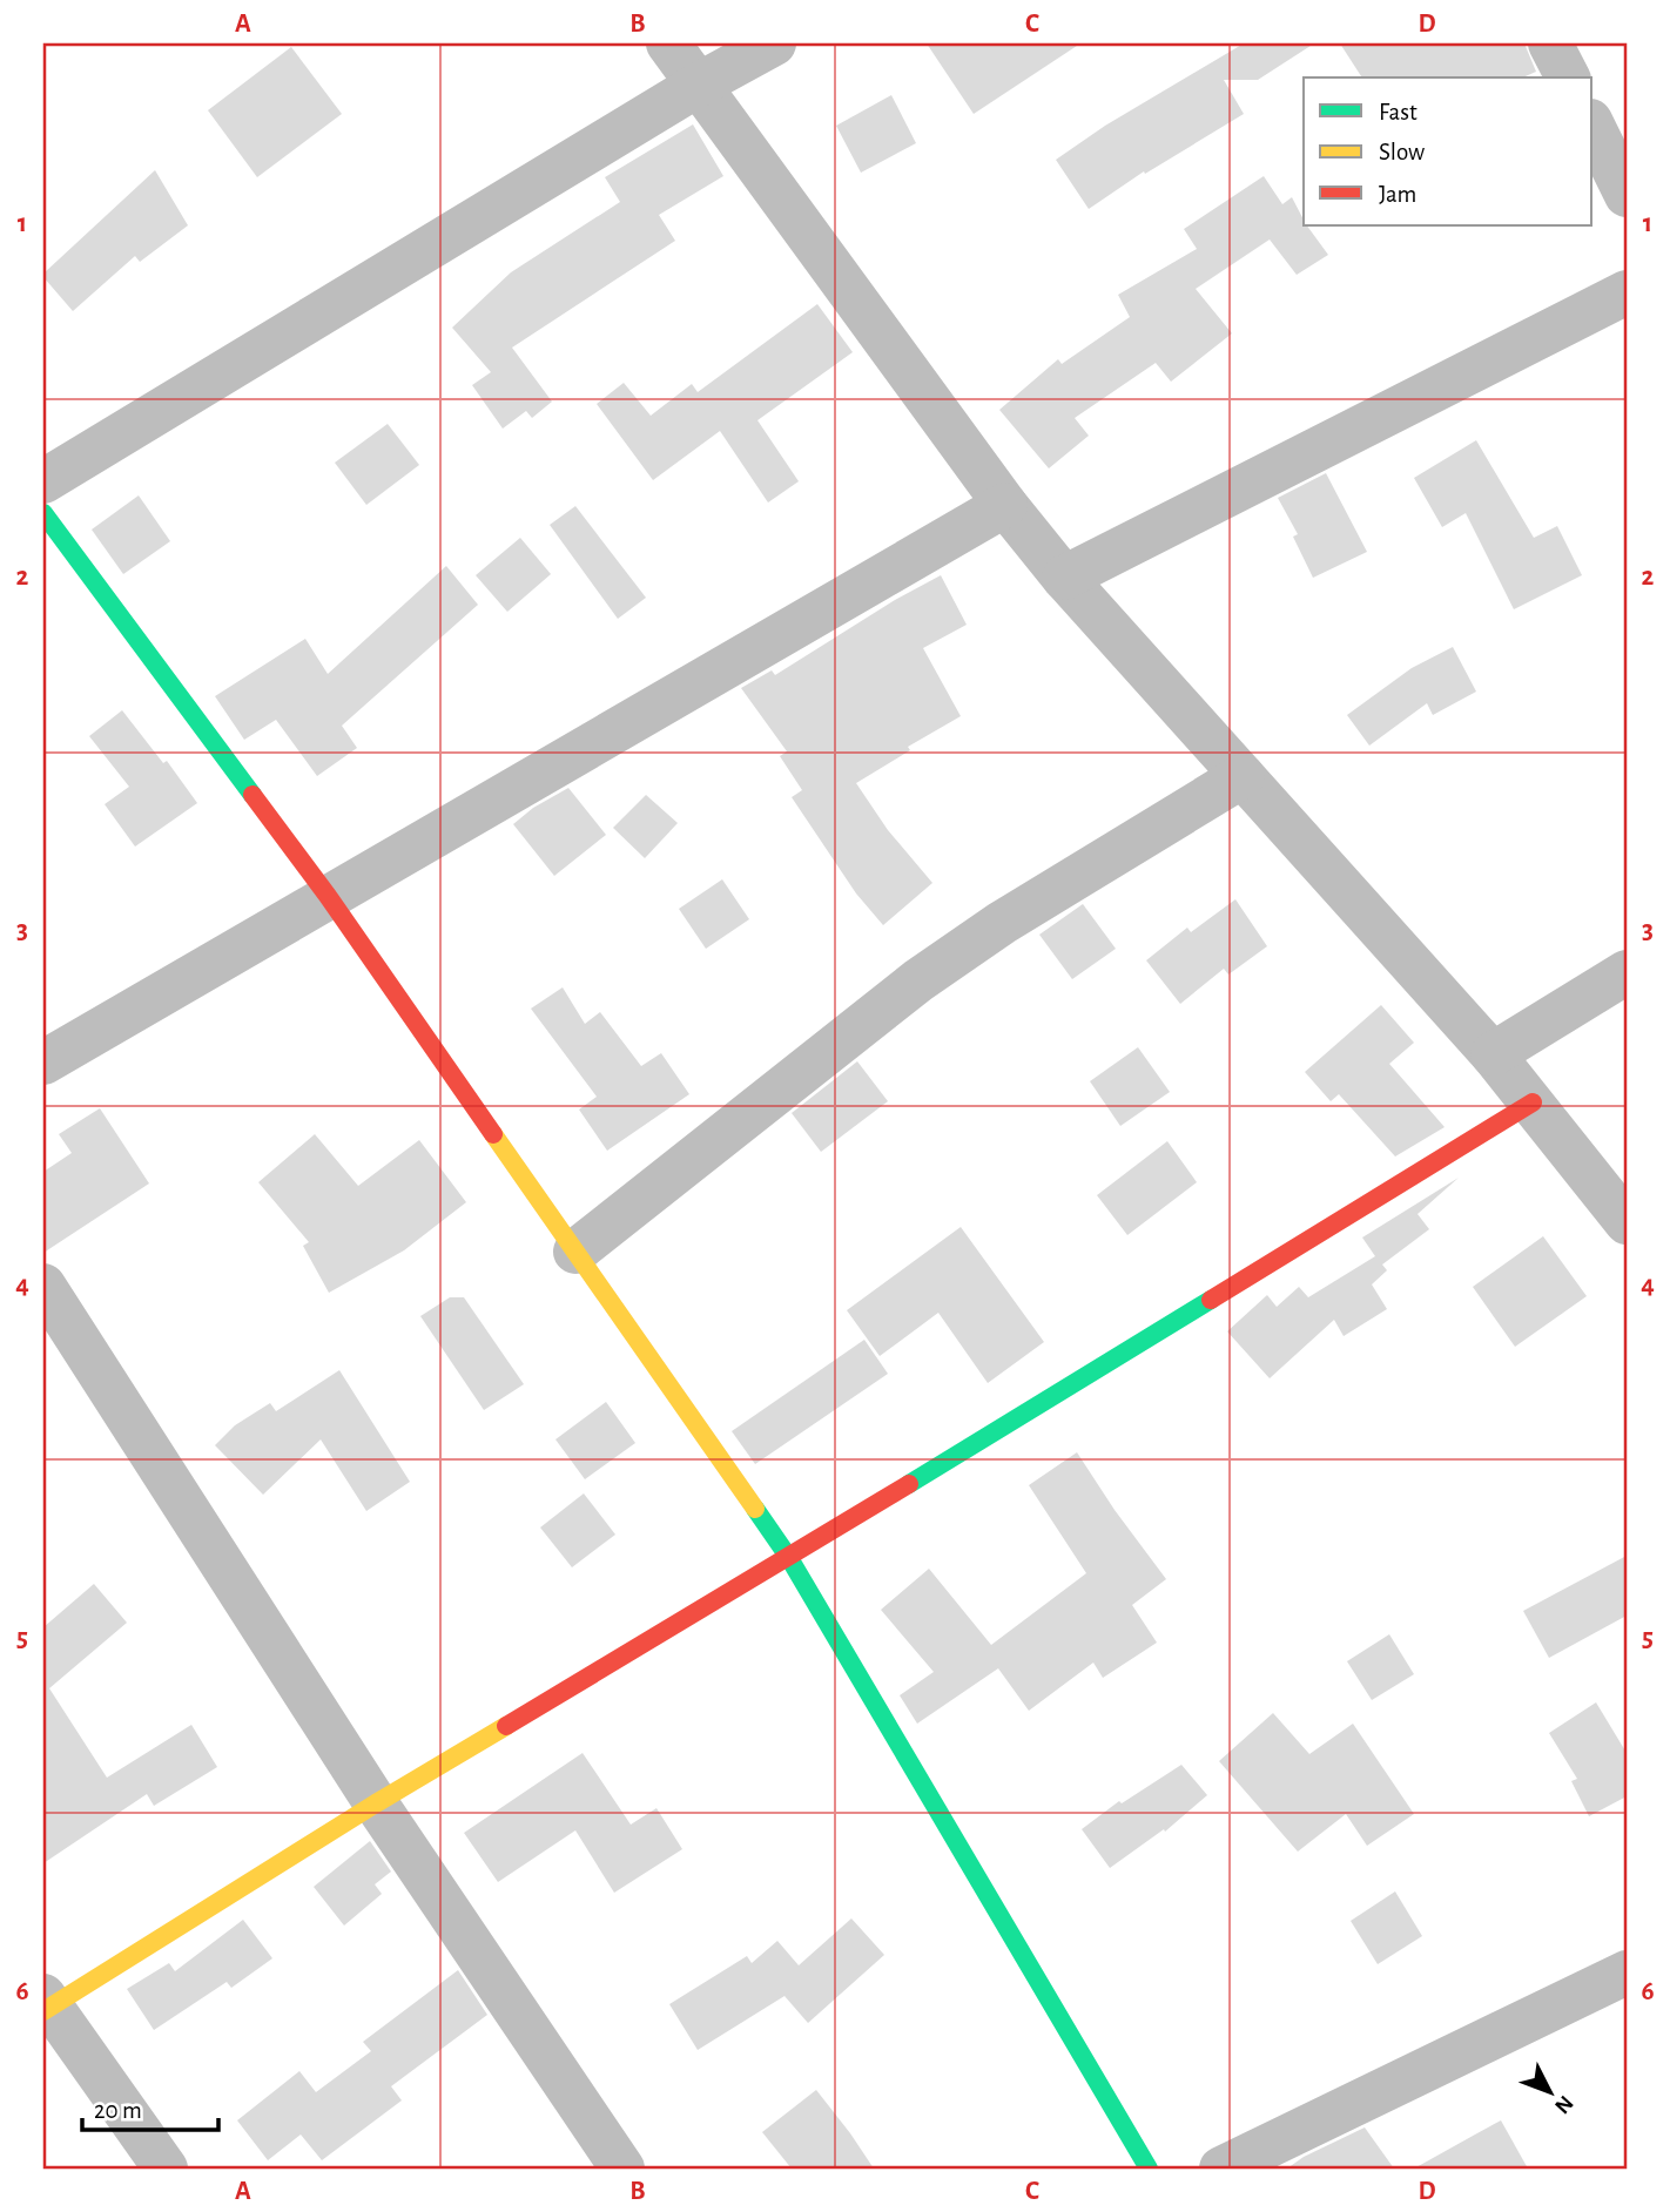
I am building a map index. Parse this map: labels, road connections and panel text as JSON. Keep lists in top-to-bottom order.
{
  "legend": ["Fast", "Slow", "Jam"],
  "scale_bar": "20 m",
  "north": "bottom right",
  "grid": {
    "columns": [
      "A",
      "B",
      "C",
      "D"
    ],
    "rows": [
      "1",
      "2",
      "3",
      "4",
      "5",
      "6"
    ]
  }
}
